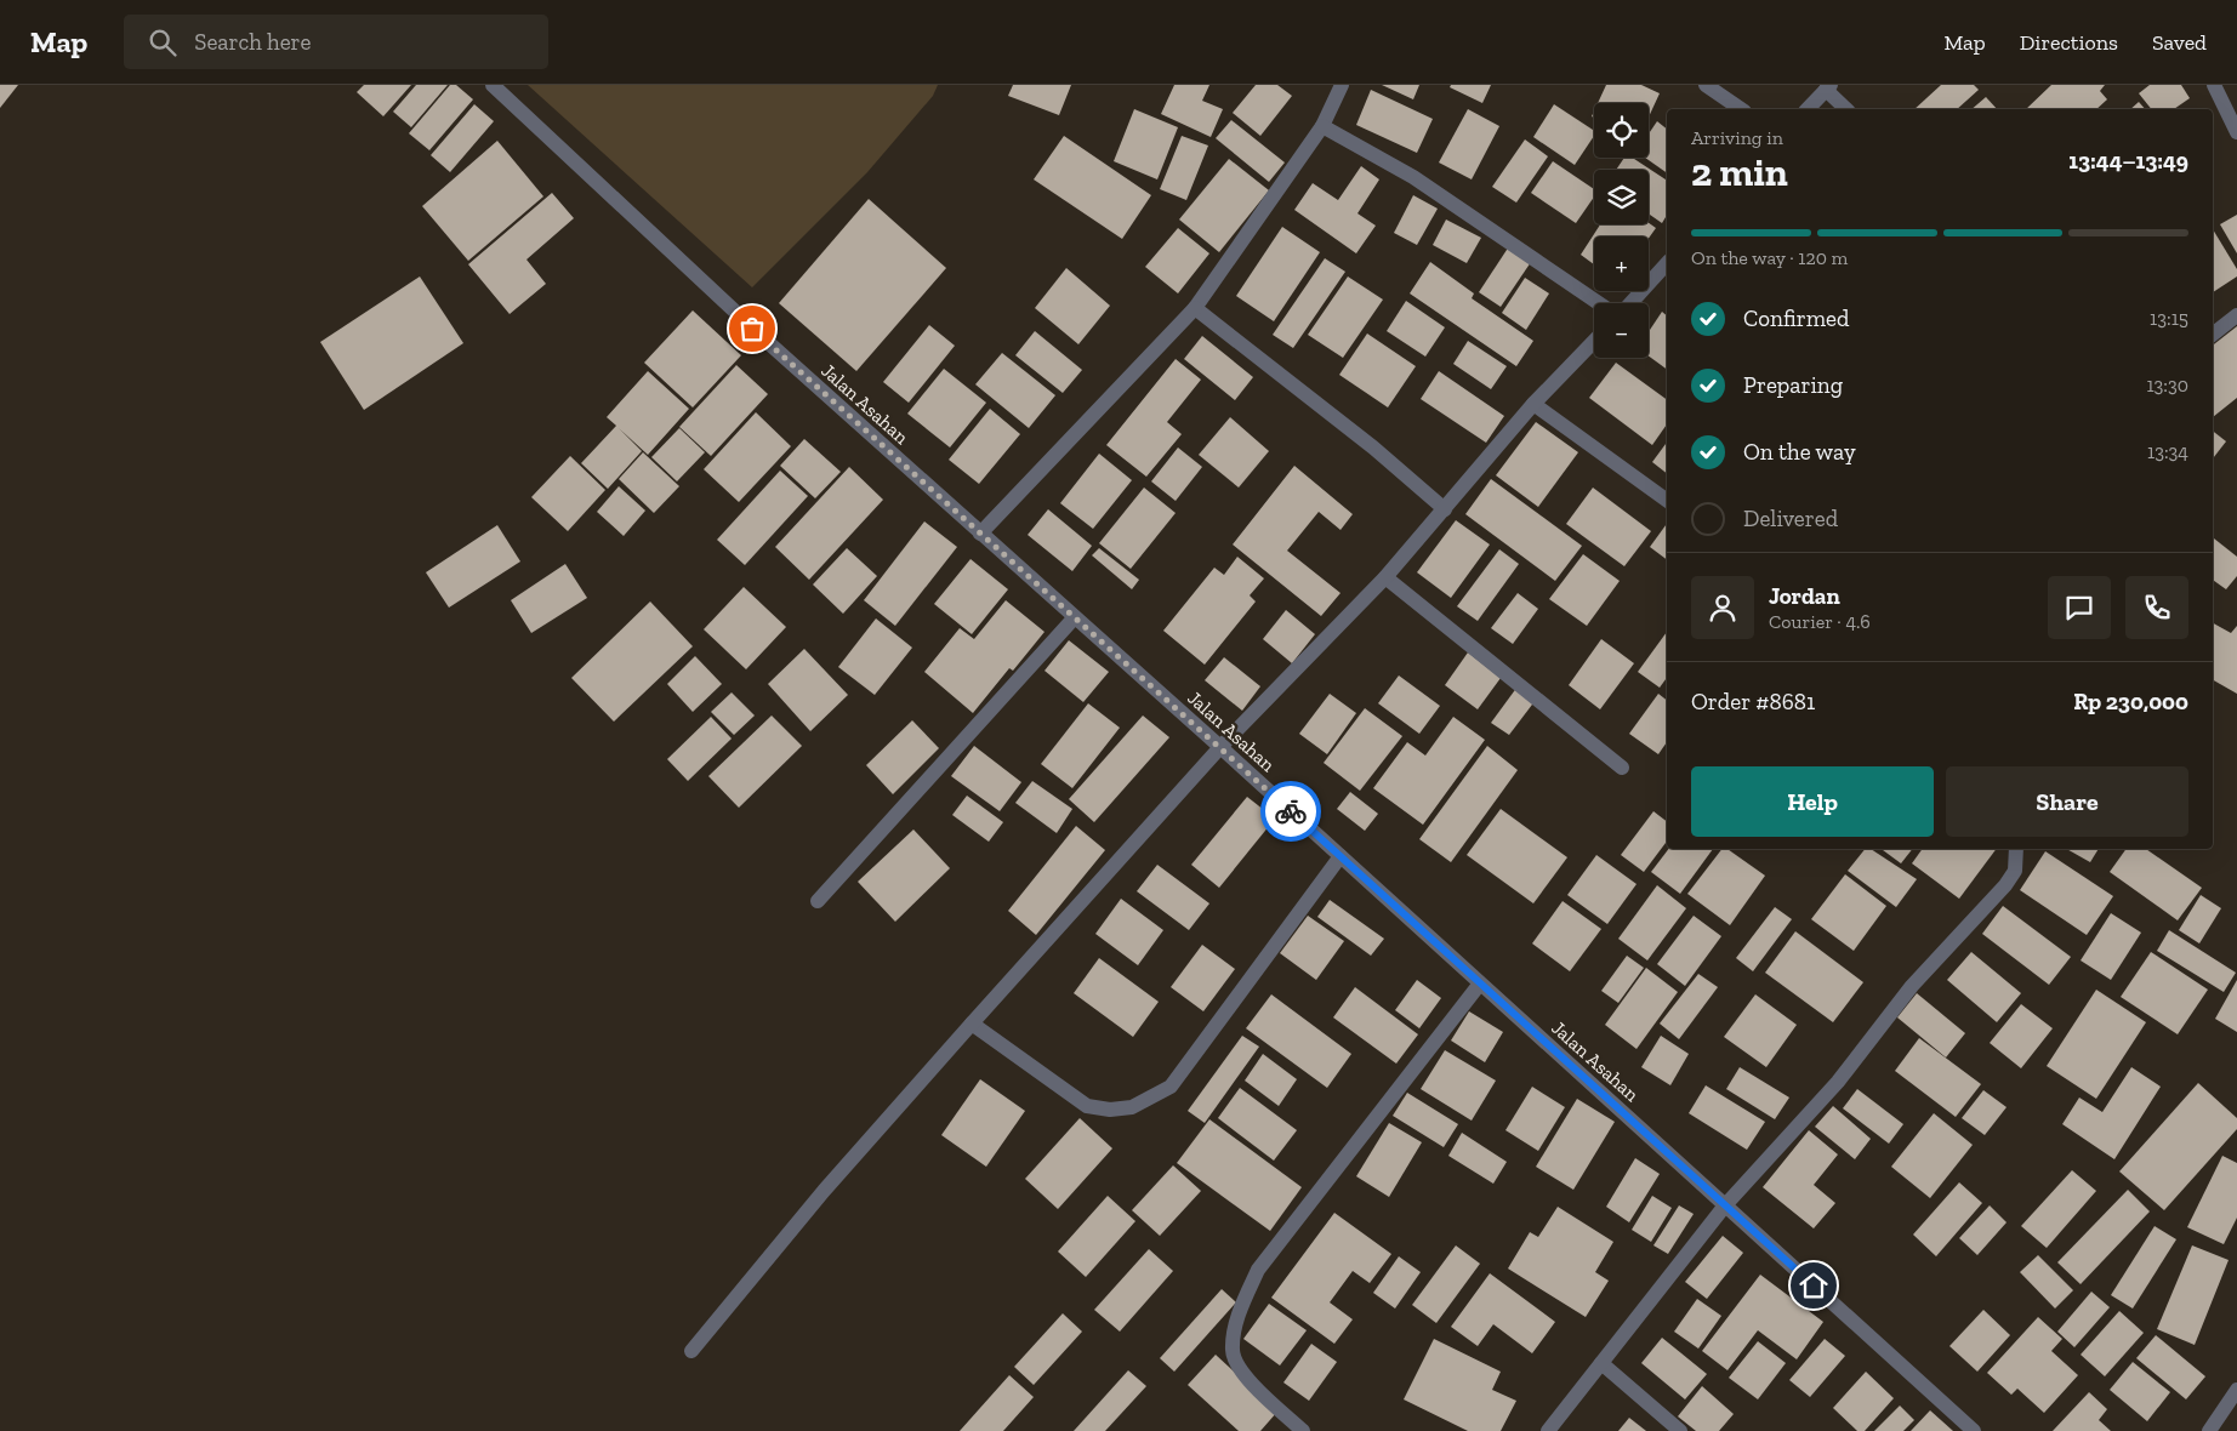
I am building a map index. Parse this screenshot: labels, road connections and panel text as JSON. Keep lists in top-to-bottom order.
{
  "streets": {
    "street": ["Jalan Asahan"]
  },
  "page": {
    "header": "Map",
    "search": "Search here",
    "nav": ["Map", "Directions", "Saved"],
    "map_buttons": ["+", "−"],
    "heading": ["2 min", "Arriving in", "13:44–13:49"],
    "panel": [
      "Jordan",
      "Courier · 4.6",
      "Order #8681",
      "Rp 230,000"
    ],
    "bar": "On the way · 120 m",
    "list": [
      ["Confirmed", "13:15"],
      ["Preparing", "13:30"],
      ["On the way", "13:34"],
      "Delivered"
    ],
    "buttons": ["Help", "Share"]
  }
}
